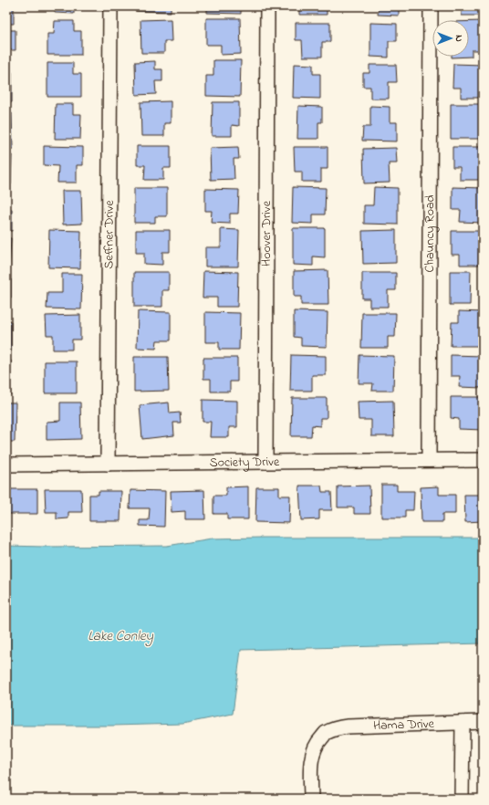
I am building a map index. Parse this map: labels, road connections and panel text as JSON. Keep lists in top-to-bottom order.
{
  "streets": {
    "street": [
      "Hoover Drive",
      "Chauncy Road",
      "Seffner Drive",
      "Society Drive",
      "Hama Drive"
    ]
  },
  "crossings": [
    ["Hoover Drive", "Society Drive"],
    ["Chauncy Road", "Society Drive"],
    ["Seffner Drive", "Society Drive"]
  ],
  "water": ["Lake Conley"],
  "north": "right"
}
